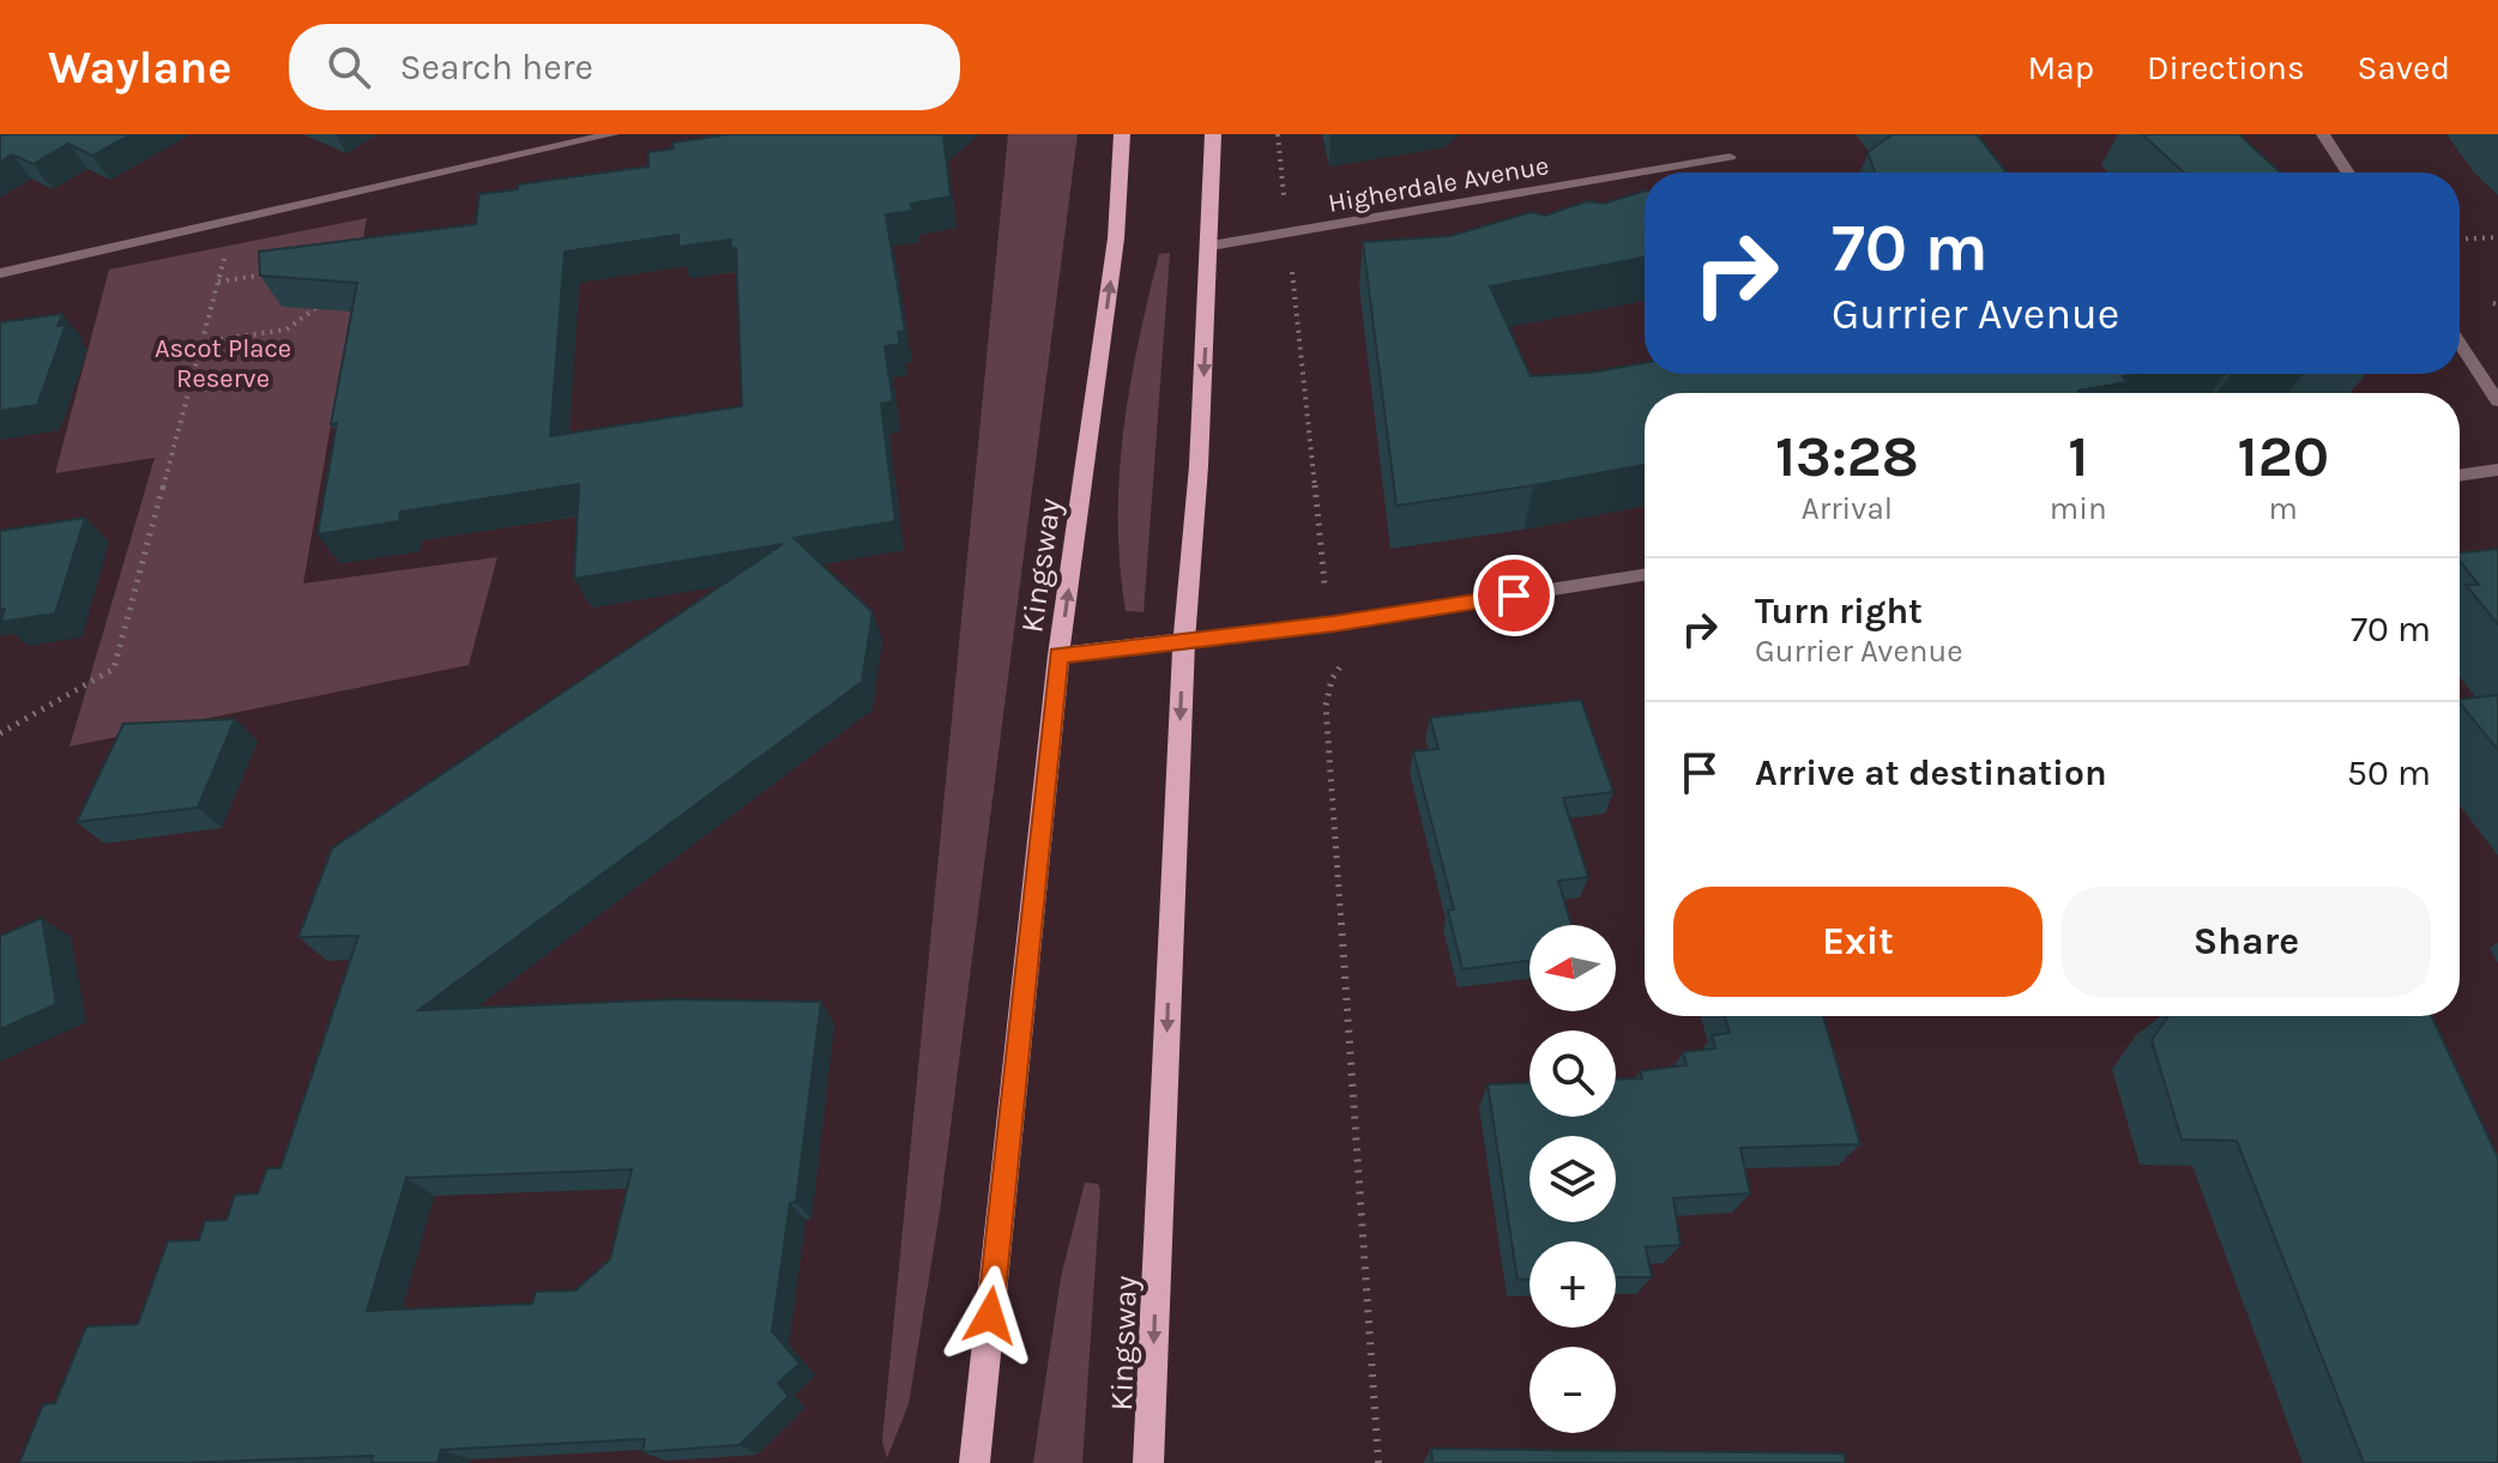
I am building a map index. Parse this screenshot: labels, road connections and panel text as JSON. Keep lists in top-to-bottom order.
{
  "streets": {
    "main road": ["Kingsway"],
    "street": ["Higherdale Avenue"]
  },
  "crossings": [
    ["Higherdale Avenue", "Kingsway"]
  ],
  "parks": ["Ascot Place Reserve"],
  "north": "left",
  "page": {
    "header": "Waylane",
    "search": "Search here",
    "nav": ["Map", "Directions", "Saved"],
    "turn": ["70 m", "Gurrier Avenue"],
    "eta": [
      "13:28",
      "Arrival",
      "1",
      "min",
      "120",
      "m"
    ],
    "list": [
      {
        "name": "Turn right",
        "note": "Gurrier Avenue",
        "value": "70 m"
      },
      {
        "name": "Arrive at destination",
        "value": "50 m"
      }
    ],
    "buttons": ["Exit", "Share"],
    "map_buttons": ["+", "−"]
  }
}
